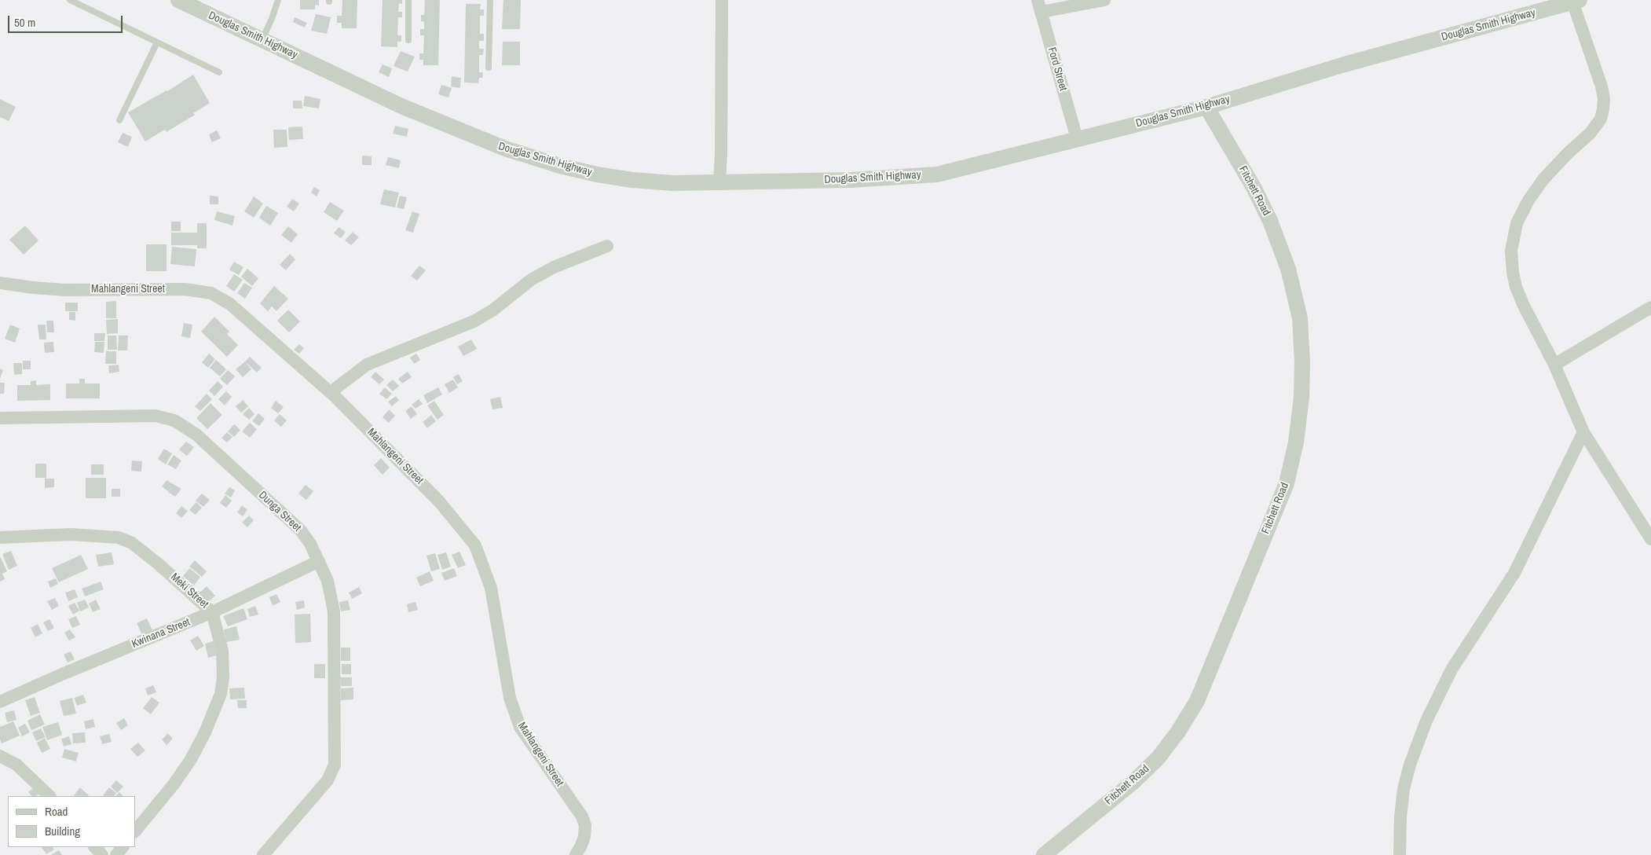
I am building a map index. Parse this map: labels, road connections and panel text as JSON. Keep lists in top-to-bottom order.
{
  "streets": {
    "street": [
      "Douglas Smith Highway",
      "Ford Street",
      "Fitchett Road",
      "Mahlangeni Street",
      "Dunga Street",
      "Meki Street",
      "Kwinana Street"
    ]
  },
  "crossings": [
    ["Douglas Smith Highway", "Ford Street"],
    ["Douglas Smith Highway", "Fitchett Road"],
    ["Dunga Street", "Kwinana Street"],
    ["Meki Street", "Kwinana Street"]
  ],
  "legend": ["Road", "Building"],
  "scale_bar": "50 m"
}
